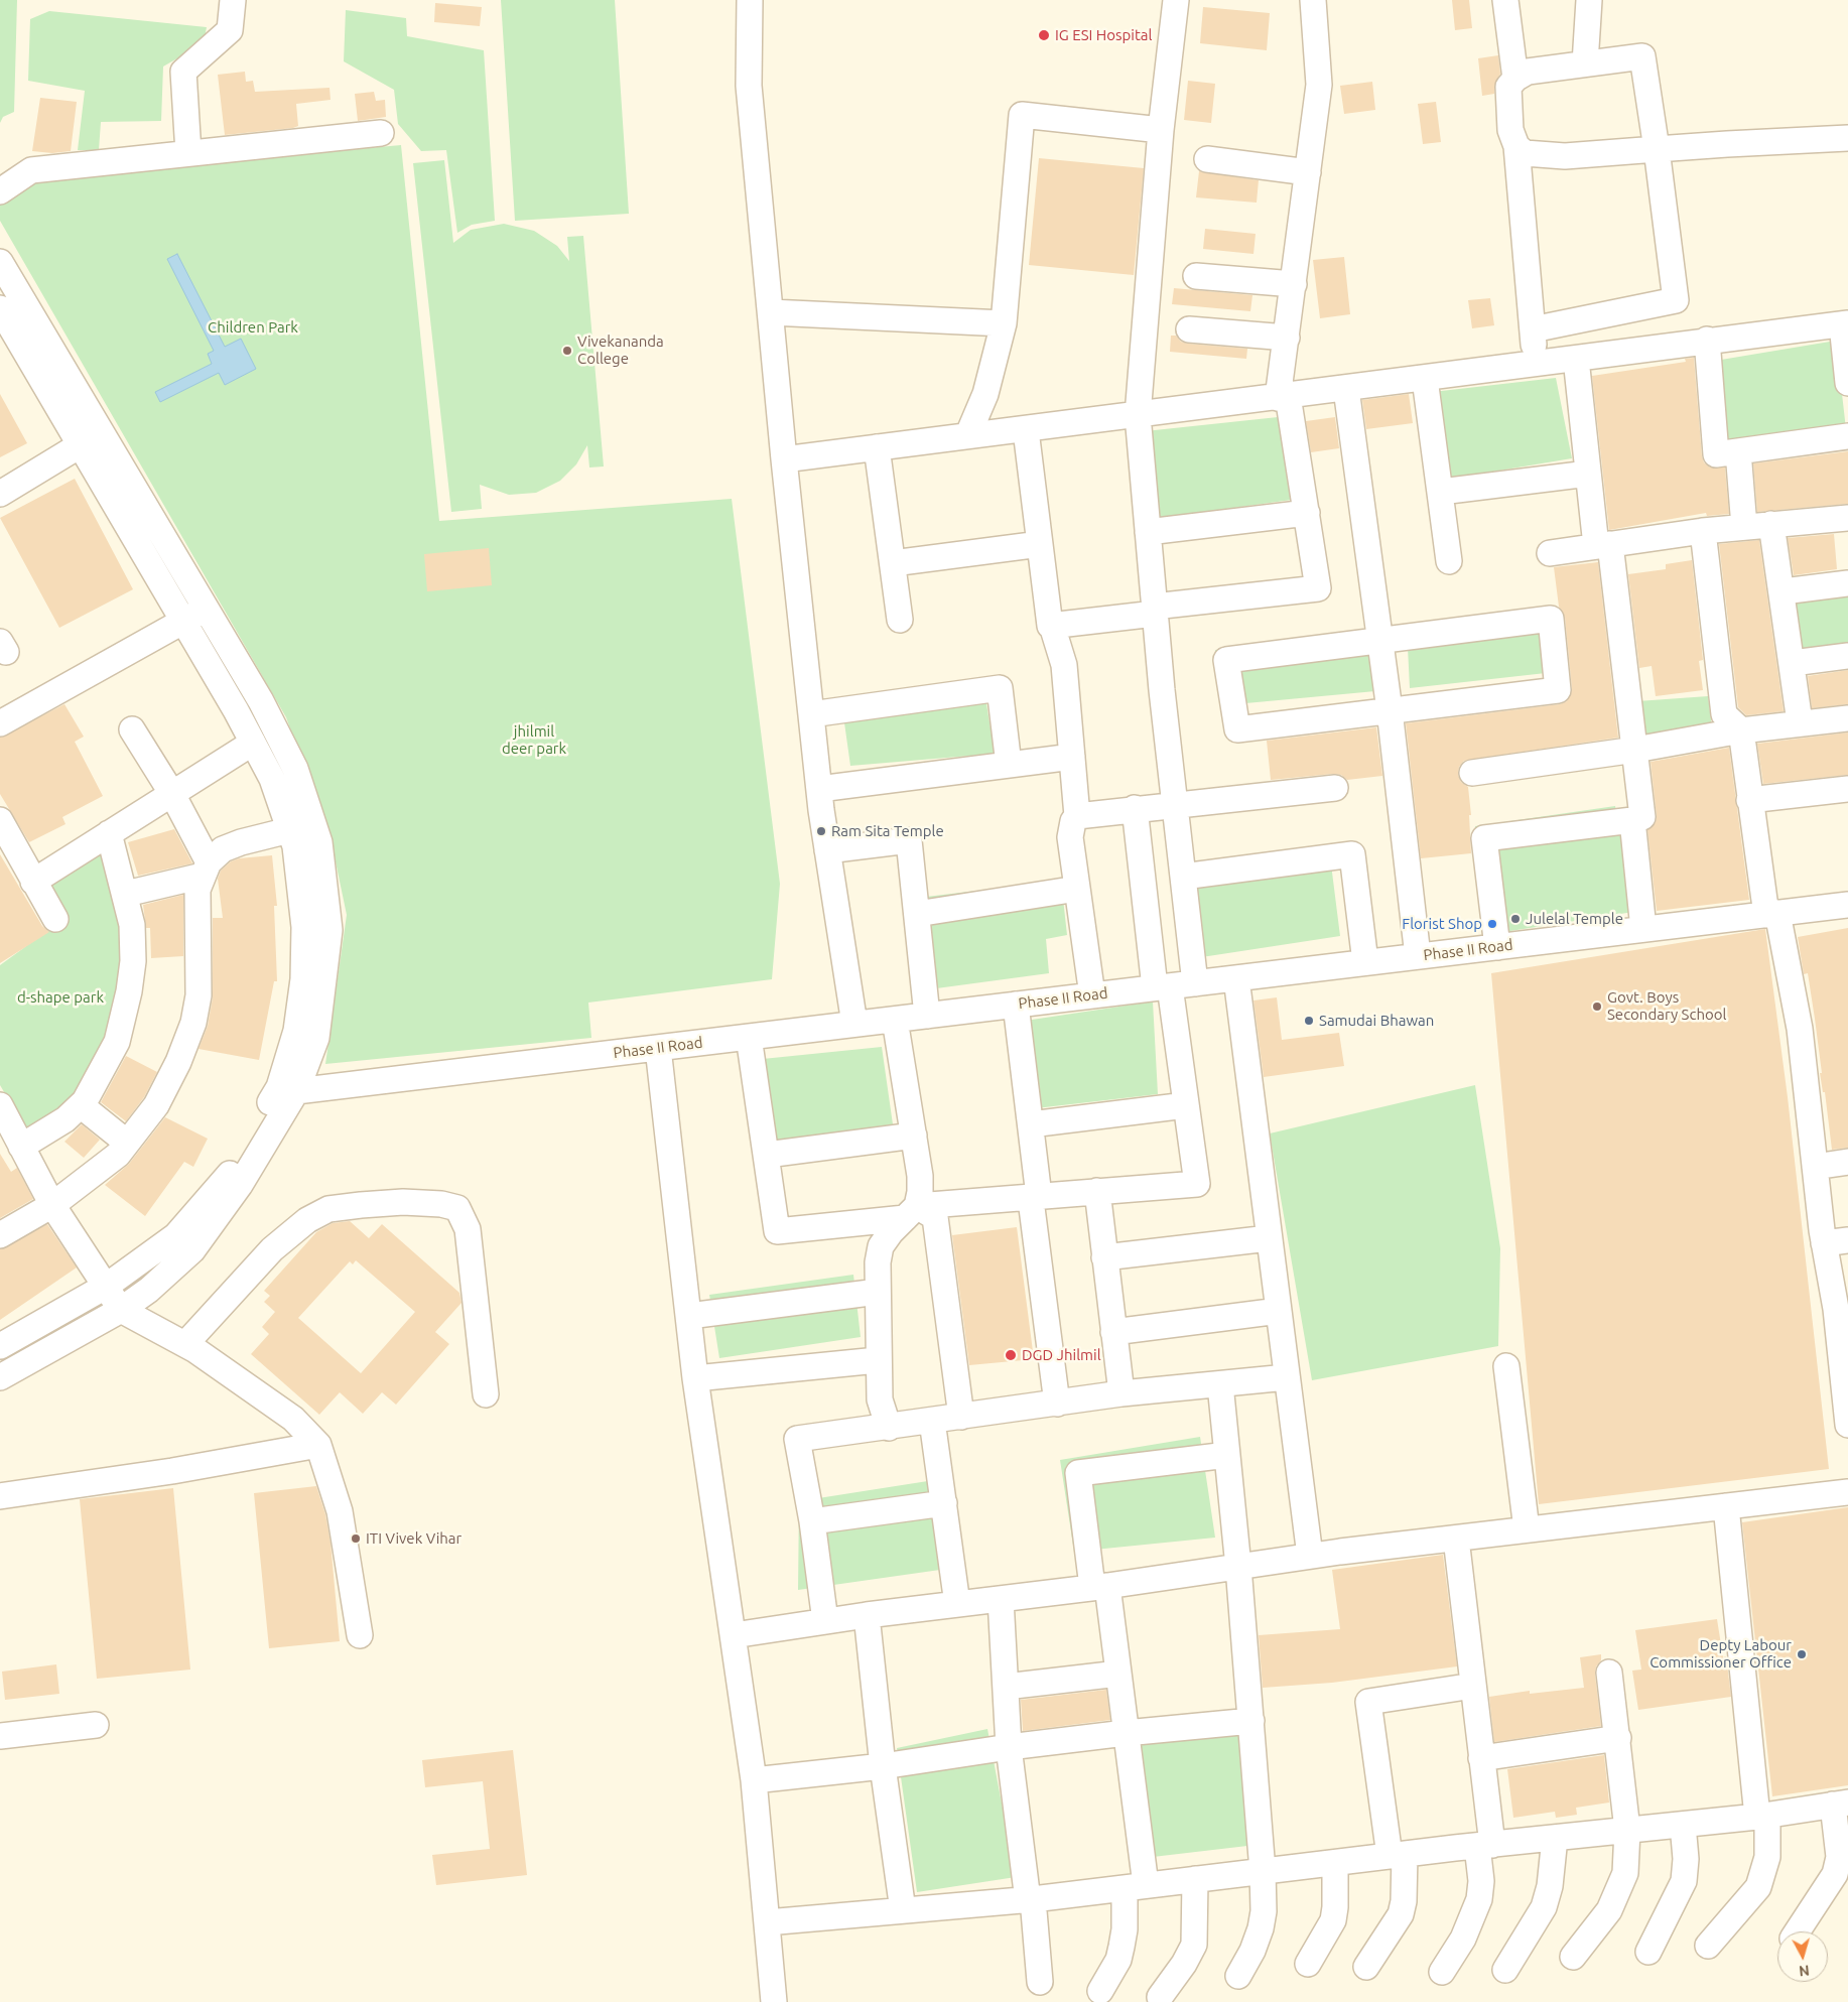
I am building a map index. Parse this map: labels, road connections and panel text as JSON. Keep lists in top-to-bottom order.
{
  "streets": {
    "street": ["Phase II Road"]
  },
  "parks": ["Children Park", "jhilmil deer park", "d-shape park"],
  "places": [
    "IG ESI Hospital",
    "Vivekananda College",
    "Ram Sita Temple",
    "Julelal Temple",
    "Florist Shop",
    "Govt. Boys Secondary School",
    "Samudai Bhawan",
    "DGD Jhilmil",
    "ITI Vivek Vihar",
    "Depty Labour Commissioner Office"
  ],
  "north": "bottom"
}
